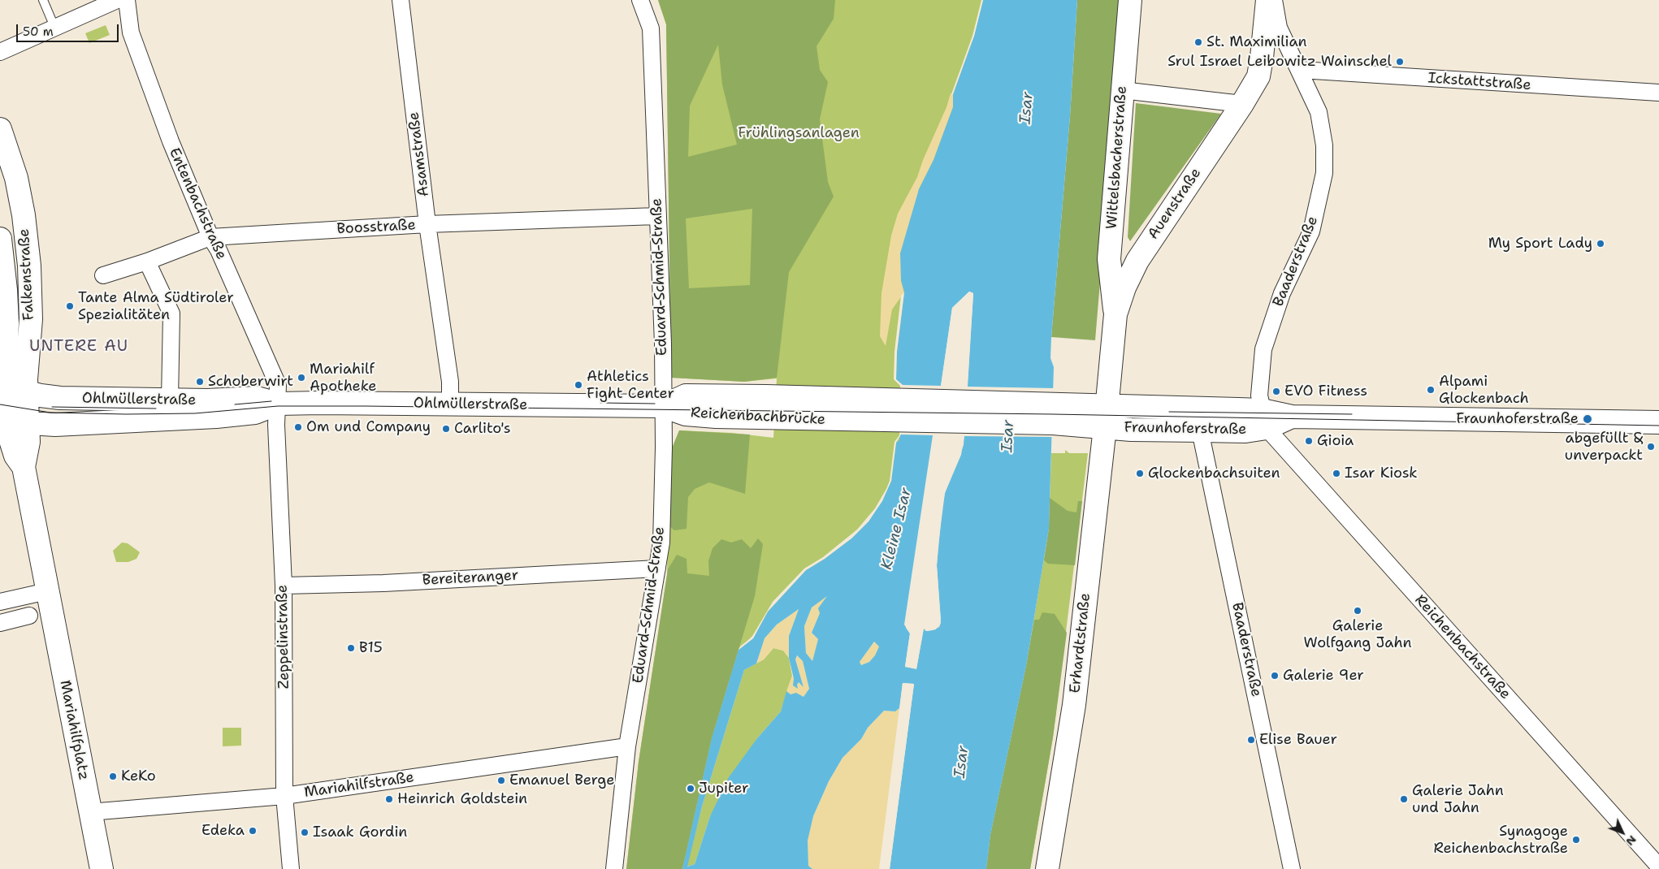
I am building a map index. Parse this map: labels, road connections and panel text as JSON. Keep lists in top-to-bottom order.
{
  "streets": {
    "main road": [
      "Wittelsbacherstraße",
      "Auenstraße",
      "Falkenstraße",
      "Ohlmüllerstraße",
      "Reichenbachbrücke",
      "Fraunhoferstraße",
      "Erhardtstraße",
      "Mariahilfplatz"
    ],
    "street": [
      "Ickstattstraße",
      "Asamstraße",
      "Entenbachstraße",
      "Boosstraße",
      "Baaderstraße",
      "Eduard-Schmid-Straße",
      "Bereiteranger",
      "Zeppelinstraße",
      "Reichenbachstraße",
      "Mariahilfstraße"
    ]
  },
  "crossings": [
    ["Ickstattstraße", "Baaderstraße"],
    ["Asamstraße", "Boosstraße"],
    ["Asamstraße", "Ohlmüllerstraße"],
    ["Wittelsbacherstraße", "Auenstraße"],
    ["Entenbachstraße", "Boosstraße"],
    ["Entenbachstraße", "Ohlmüllerstraße"],
    ["Entenbachstraße", "Zeppelinstraße"],
    ["Auenstraße", "Reichenbachbrücke"],
    ["Auenstraße", "Fraunhoferstraße"],
    ["Auenstraße", "Erhardtstraße"],
    ["Boosstraße", "Eduard-Schmid-Straße"],
    ["Baaderstraße", "Fraunhoferstraße"],
    ["Baaderstraße", "Reichenbachstraße"],
    ["Falkenstraße", "Ohlmüllerstraße"],
    ["Falkenstraße", "Mariahilfplatz"],
    ["Eduard-Schmid-Straße", "Ohlmüllerstraße"],
    ["Eduard-Schmid-Straße", "Reichenbachbrücke"],
    ["Eduard-Schmid-Straße", "Bereiteranger"],
    ["Eduard-Schmid-Straße", "Mariahilfstraße"],
    ["Ohlmüllerstraße", "Reichenbachbrücke"],
    ["Ohlmüllerstraße", "Zeppelinstraße"],
    ["Ohlmüllerstraße", "Mariahilfplatz"],
    ["Reichenbachbrücke", "Fraunhoferstraße"],
    ["Reichenbachbrücke", "Erhardtstraße"],
    ["Fraunhoferstraße", "Erhardtstraße"],
    ["Fraunhoferstraße", "Reichenbachstraße"],
    ["Bereiteranger", "Zeppelinstraße"],
    ["Zeppelinstraße", "Mariahilfstraße"],
    ["Mariahilfplatz", "Mariahilfstraße"]
  ],
  "districts": ["UNTERE AU"],
  "water": ["Isar", "Kleine Isar"],
  "parks": ["Frühlingsanlagen"],
  "places": [
    "St. Maximilian",
    "Srul Israel Leibowitz Wainschel",
    "My Sport Lady",
    "Tante Alma Südtiroler Spezialitäten",
    "Mariahilf Apotheke",
    "Schoberwirt",
    "Athletics Fight Center",
    "Alpami Glockenbach",
    "EVO Fitness",
    "Fraunhoferstraße",
    "Om und Company",
    "Carlito's",
    "Gioia",
    "abgefüllt & unverpackt",
    "Glockenbachsuiten",
    "Isar Kiosk",
    "Galerie Wolfgang Jahn",
    "B15",
    "Galerie 9er",
    "Elise Bauer",
    "KeKo",
    "Emanuel Berge",
    "Jupiter",
    "Heinrich Goldstein",
    "Galerie Jahn und Jahn",
    "Edeka",
    "Isaak Gordin",
    "Synagoge Reichenbachstraße"
  ],
  "scale_bar": "50 m",
  "north": "bottom right"
}
